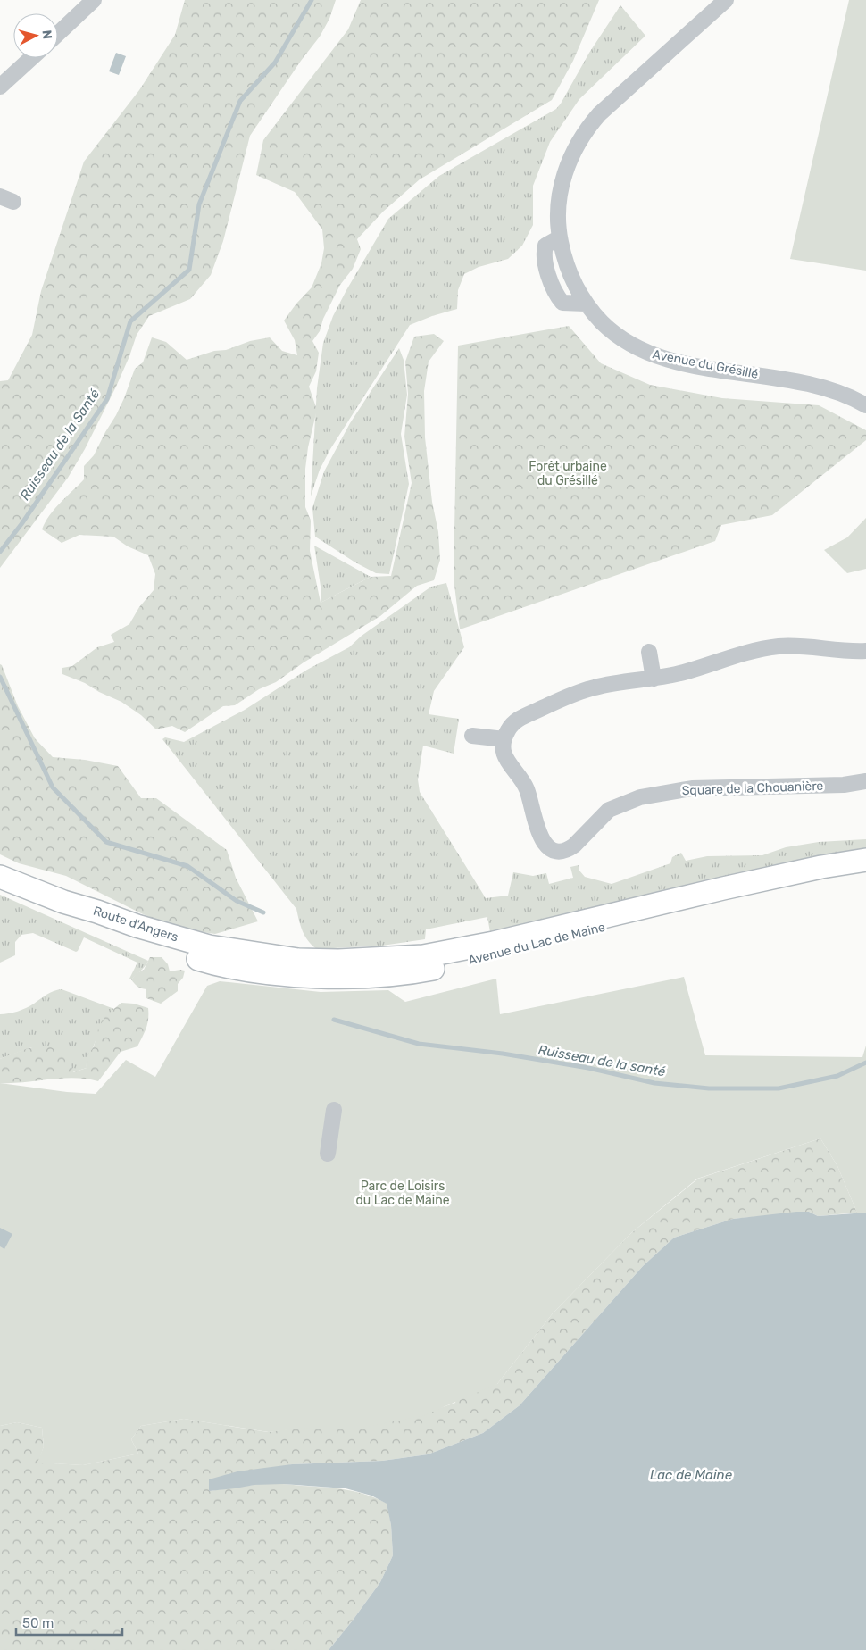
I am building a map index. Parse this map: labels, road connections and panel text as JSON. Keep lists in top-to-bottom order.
{
  "streets": {
    "street": [
      "Avenue du Grésillé",
      "Square de la Chouanière",
      "Route d'Angers",
      "Avenue du Lac de Maine"
    ]
  },
  "crossings": [
    ["Route d'Angers", "Avenue du Lac de Maine"]
  ],
  "water": ["Ruisseau de la Santé", "Ruisseau de la santé", "Lac de Maine"],
  "parks": ["Forêt urbaine du Grésillé", "Parc de Loisirs du Lac de Maine"],
  "scale_bar": "50 m",
  "north": "right"
}
